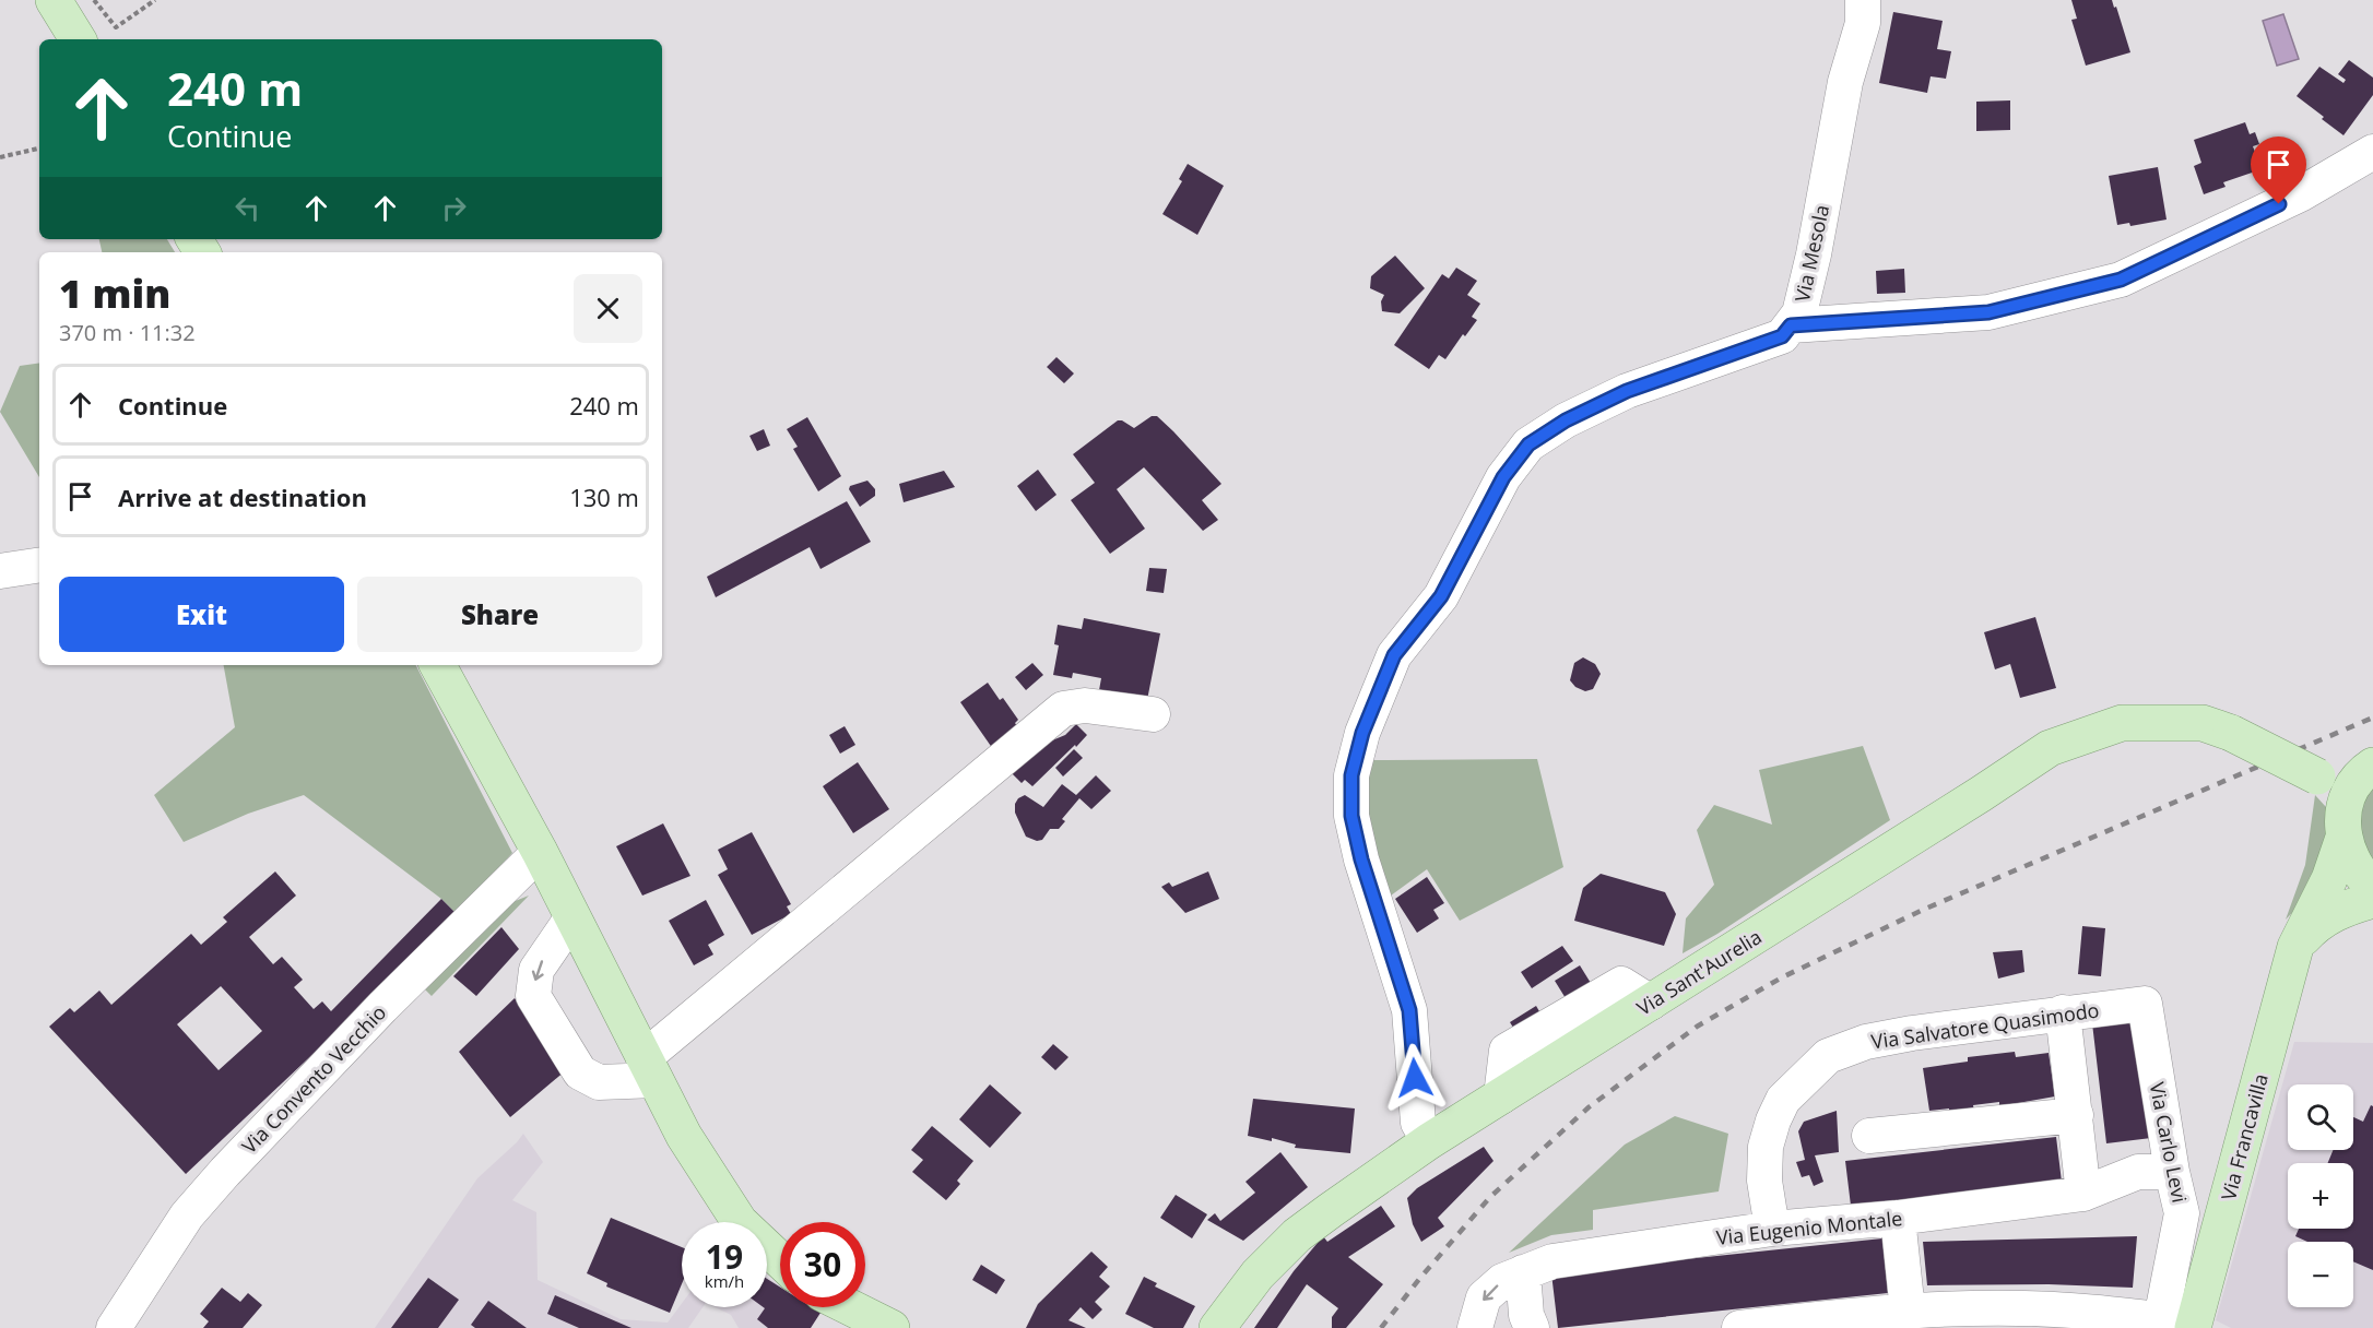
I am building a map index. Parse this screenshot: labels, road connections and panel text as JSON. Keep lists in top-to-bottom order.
{
  "streets": {
    "main road": ["Via Sant'Aurelia", "Via Francavilla"],
    "street": [
      "Via Mesola",
      "Via Salvatore Quasimodo",
      "Via Convento Vecchio",
      "Via Carlo Levi",
      "Via Eugenio Montale"
    ]
  },
  "crossings": [
    ["Via Mesola", "Via Sant'Aurelia"],
    ["Via Salvatore Quasimodo", "Via Carlo Levi"],
    ["Via Salvatore Quasimodo", "Via Eugenio Montale"],
    ["Via Francavilla", "Via Carlo Levi"],
    ["Via Carlo Levi", "Via Eugenio Montale"]
  ],
  "page": {
    "turn": ["240 m", "Continue"],
    "heading": ["1 min", "370 m · 11:32"],
    "list": [
      {
        "name": "Continue",
        "value": "240 m"
      },
      {
        "name": "Arrive at destination",
        "value": "130 m"
      }
    ],
    "buttons": ["Exit", "Share"],
    "map_buttons": ["+", "−"],
    "speed": "19 km/h",
    "limit": "30"
  }
}
